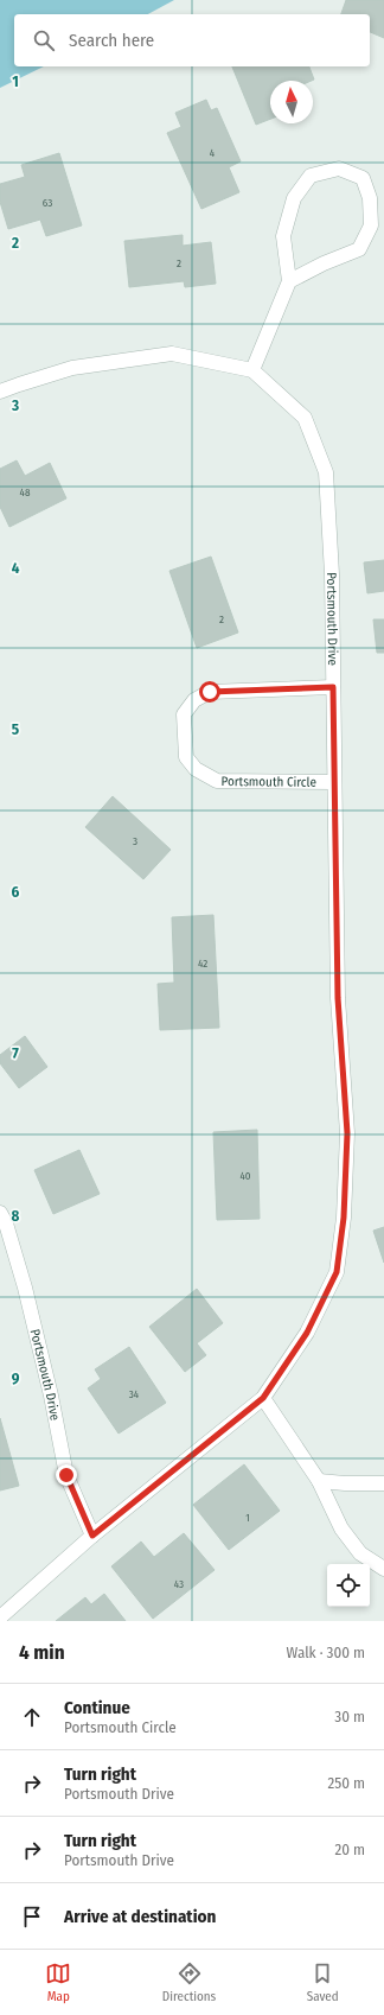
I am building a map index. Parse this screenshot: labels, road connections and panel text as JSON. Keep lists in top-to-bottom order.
{
  "streets": {
    "street": ["Portsmouth Drive", "Portsmouth Circle"]
  },
  "crossings": [
    ["Portsmouth Drive", "Portsmouth Circle"]
  ],
  "house_numbers": [
    "4",
    "63",
    "2",
    "48",
    "2",
    "3",
    "42",
    "40",
    "34",
    "1",
    "43"
  ],
  "north": "top",
  "page": {
    "search": "Search here",
    "heading": ["4 min", "Walk · 300 m"],
    "list": [
      ["Continue", "Portsmouth Circle", "30 m"],
      ["Turn right", "Portsmouth Drive", "250 m"],
      ["Turn right", "Portsmouth Drive", "20 m"],
      "Arrive at destination"
    ],
    "nav": ["Map", "Directions", "Saved"]
  },
  "grid": {
    "rows": [
      "1",
      "2",
      "3",
      "4",
      "5",
      "6",
      "7",
      "8",
      "9"
    ]
  }
}
